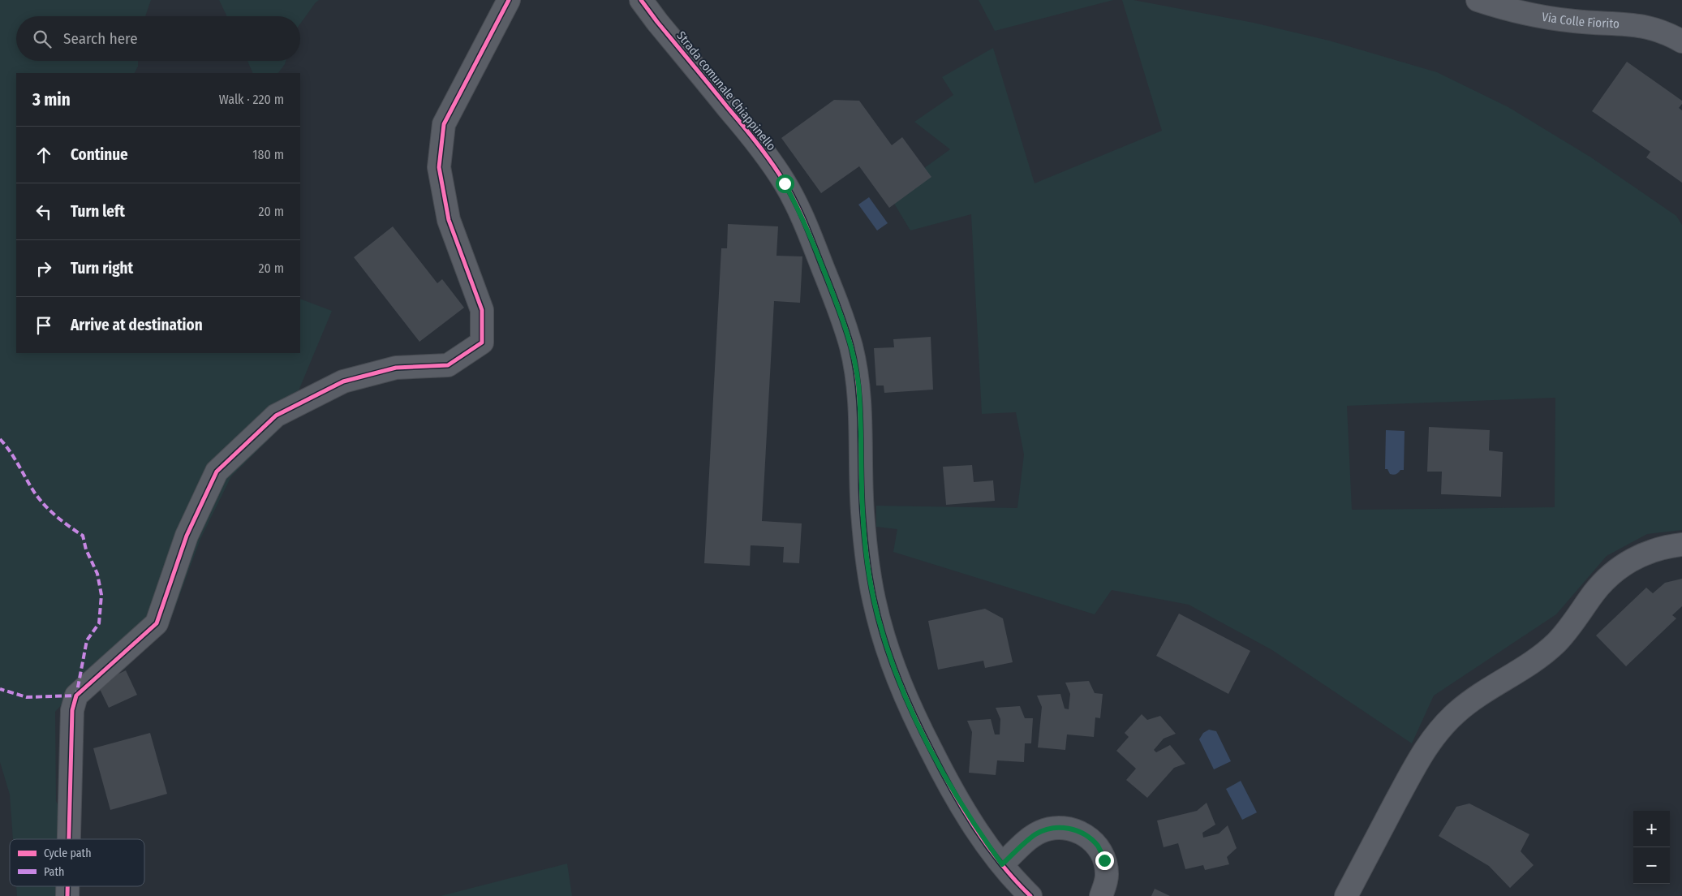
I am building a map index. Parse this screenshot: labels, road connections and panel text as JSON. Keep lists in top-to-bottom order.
{
  "streets": {
    "street": ["Via Colle Fiorito", "Strada comunale Chiappinello"]
  },
  "legend": ["Cycle path", "Path"],
  "page": {
    "search": "Search here",
    "heading": ["3 min", "Walk · 220 m"],
    "list": [
      ["Continue", "180 m"],
      ["Turn left", "20 m"],
      ["Turn right", "20 m"],
      "Arrive at destination"
    ],
    "map_buttons": ["+", "−"]
  }
}
